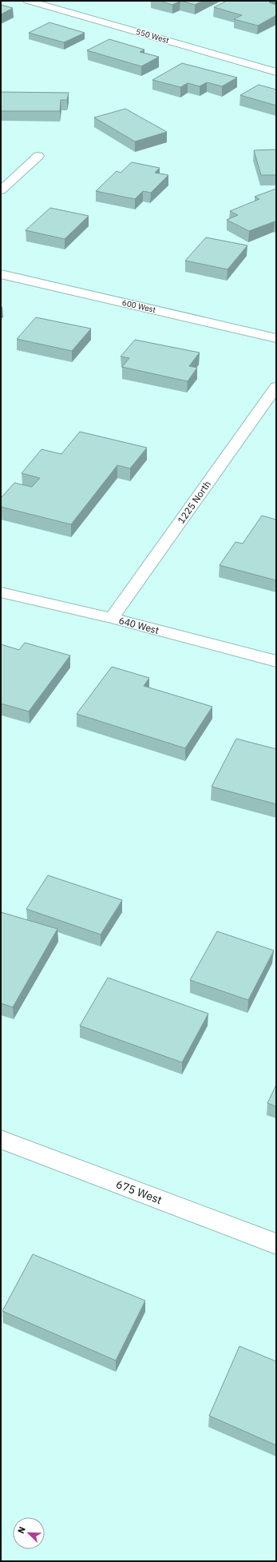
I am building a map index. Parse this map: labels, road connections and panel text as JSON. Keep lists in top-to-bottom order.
{
  "streets": {
    "street": [
      "550 West",
      "600 West",
      "1225 North",
      "640 West",
      "675 West"
    ]
  },
  "crossings": [
    ["1225 North", "640 West"]
  ],
  "north": "top left"
}
